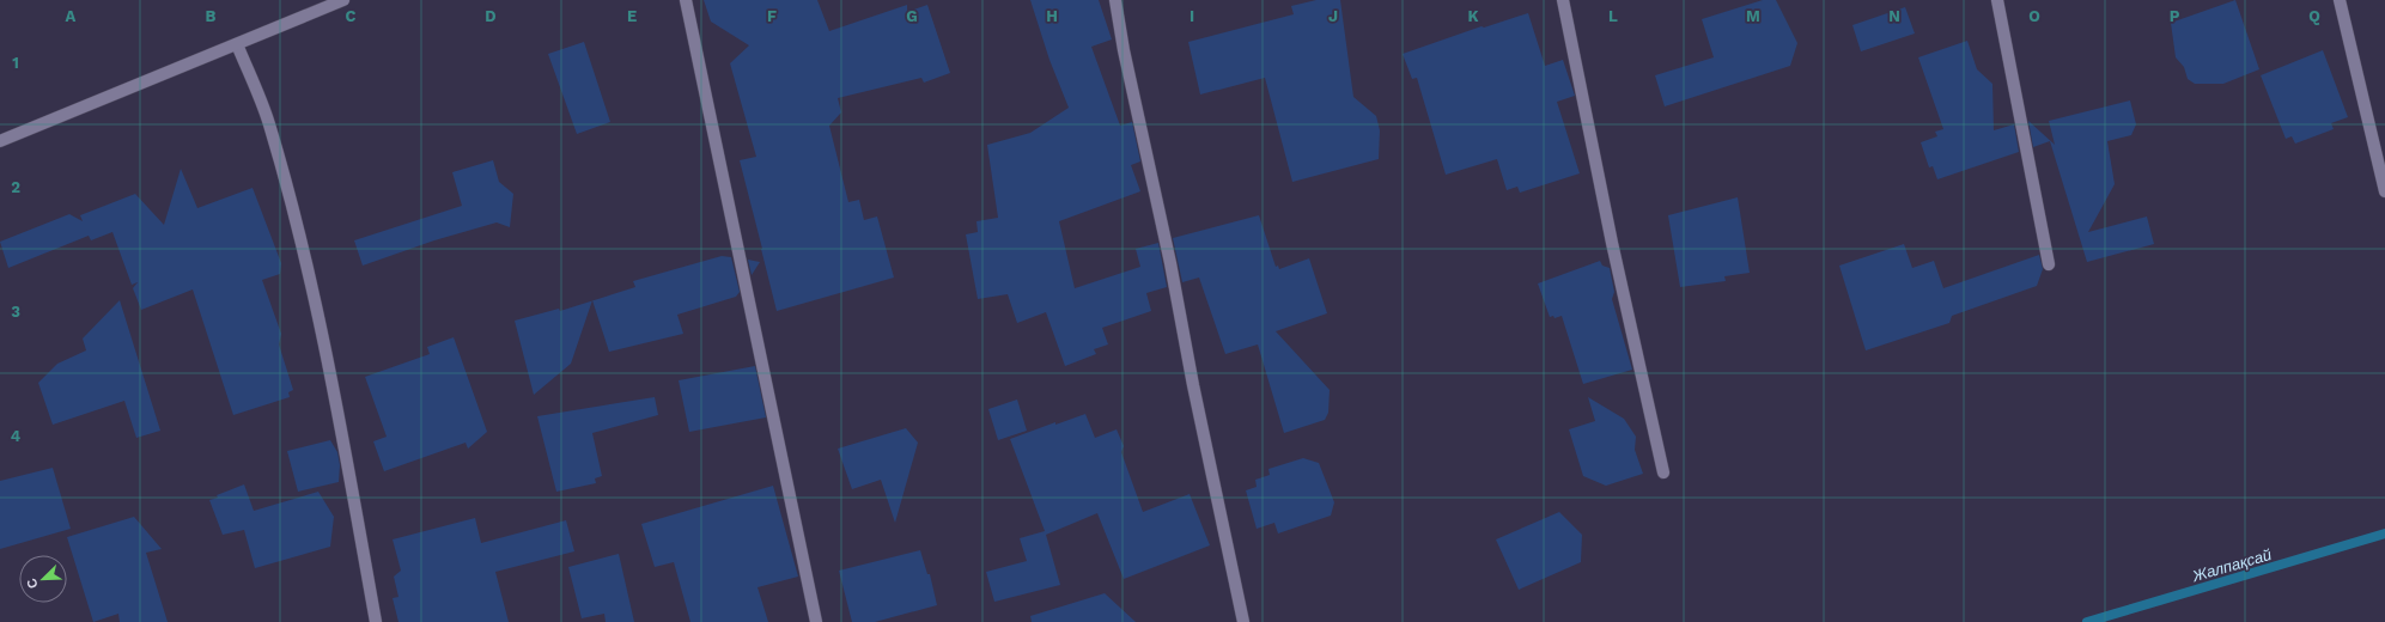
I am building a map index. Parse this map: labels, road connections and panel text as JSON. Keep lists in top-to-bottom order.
{
  "water": ["Жалпақсай"],
  "north": "bottom left",
  "grid": {
    "columns": [
      "A",
      "B",
      "C",
      "D",
      "E",
      "F",
      "G",
      "H",
      "I",
      "J",
      "K",
      "L",
      "M",
      "N",
      "O",
      "P",
      "Q"
    ],
    "rows": [
      "1",
      "2",
      "3",
      "4"
    ]
  }
}
